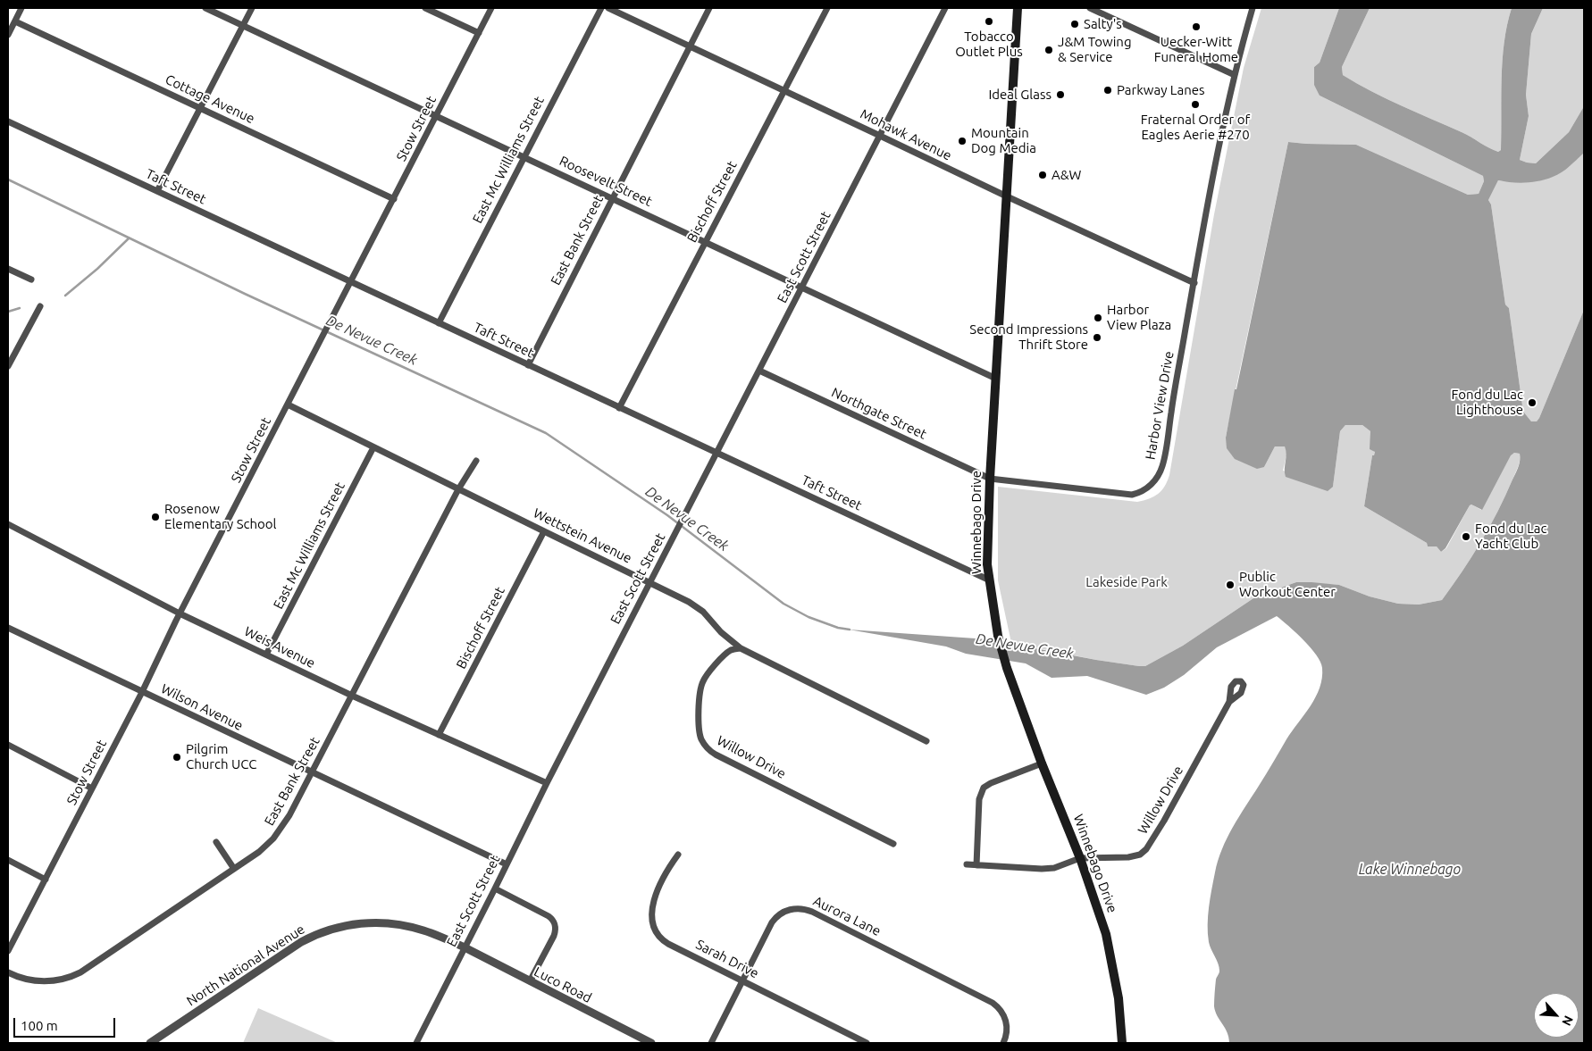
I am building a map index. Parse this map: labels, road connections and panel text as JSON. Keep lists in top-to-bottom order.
{
  "streets": {
    "main road": ["Winnebago Drive"],
    "street": [
      "Cottage Avenue",
      "Stow Street",
      "Mohawk Avenue",
      "East Mc Williams Street",
      "Roosevelt Street",
      "Taft Street",
      "Bischoff Street",
      "East Bank Street",
      "East Scott Street",
      "Harbor View Drive",
      "Northgate Street",
      "Wettstein Avenue",
      "Weis Avenue",
      "Wilson Avenue",
      "Willow Drive",
      "Aurora Lane",
      "Sarah Drive",
      "North National Avenue",
      "Luco Road"
    ]
  },
  "crossings": [
    ["Cottage Avenue", "Stow Street"],
    ["Stow Street", "Roosevelt Street"],
    ["Stow Street", "Taft Street"],
    ["Stow Street", "Wettstein Avenue"],
    ["Stow Street", "Weis Avenue"],
    ["Stow Street", "Wilson Avenue"],
    ["Mohawk Avenue", "Bischoff Street"],
    ["Mohawk Avenue", "East Bank Street"],
    ["Mohawk Avenue", "East Scott Street"],
    ["Mohawk Avenue", "Harbor View Drive"],
    ["Mohawk Avenue", "Winnebago Drive"],
    ["East Mc Williams Street", "Roosevelt Street"],
    ["East Mc Williams Street", "Taft Street"],
    ["East Mc Williams Street", "Wettstein Avenue"],
    ["East Mc Williams Street", "Weis Avenue"],
    ["Roosevelt Street", "Bischoff Street"],
    ["Roosevelt Street", "East Bank Street"],
    ["Roosevelt Street", "East Scott Street"],
    ["Roosevelt Street", "Winnebago Drive"],
    ["Taft Street", "Bischoff Street"],
    ["Taft Street", "East Bank Street"],
    ["Taft Street", "East Scott Street"],
    ["Taft Street", "Winnebago Drive"],
    ["Bischoff Street", "Wettstein Avenue"],
    ["Bischoff Street", "Weis Avenue"],
    ["East Bank Street", "Wettstein Avenue"],
    ["East Bank Street", "Weis Avenue"],
    ["East Bank Street", "Wilson Avenue"],
    ["East Scott Street", "Northgate Street"],
    ["East Scott Street", "Wettstein Avenue"],
    ["East Scott Street", "Weis Avenue"],
    ["East Scott Street", "Wilson Avenue"],
    ["East Scott Street", "North National Avenue"],
    ["East Scott Street", "Luco Road"],
    ["Harbor View Drive", "Northgate Street"],
    ["Harbor View Drive", "Winnebago Drive"],
    ["Northgate Street", "Winnebago Drive"],
    ["Winnebago Drive", "Willow Drive"],
    ["Wettstein Avenue", "Willow Drive"],
    ["Aurora Lane", "Sarah Drive"],
    ["North National Avenue", "Luco Road"]
  ],
  "water": ["De Nevue Creek", "Lake Winnebago"],
  "parks": ["Lakeside Park"],
  "places": [
    "Tobacco Outlet Plus",
    "Salty's",
    "Uecker-Witt Funeral Home",
    "J&M Towing & Service",
    "Parkway Lanes",
    "Ideal Glass",
    "Fraternal Order of Eagles Aerie #270",
    "Mountain Dog Media",
    "A&W",
    "Harbor View Plaza",
    "Second Impressions Thrift Store",
    "Fond du Lac Lighthouse",
    "Rosenow Elementary School",
    "Fond du Lac Yacht Club",
    "Public Workout Center",
    "Pilgrim Church UCC"
  ],
  "scale_bar": "100 m",
  "north": "bottom right"
}
